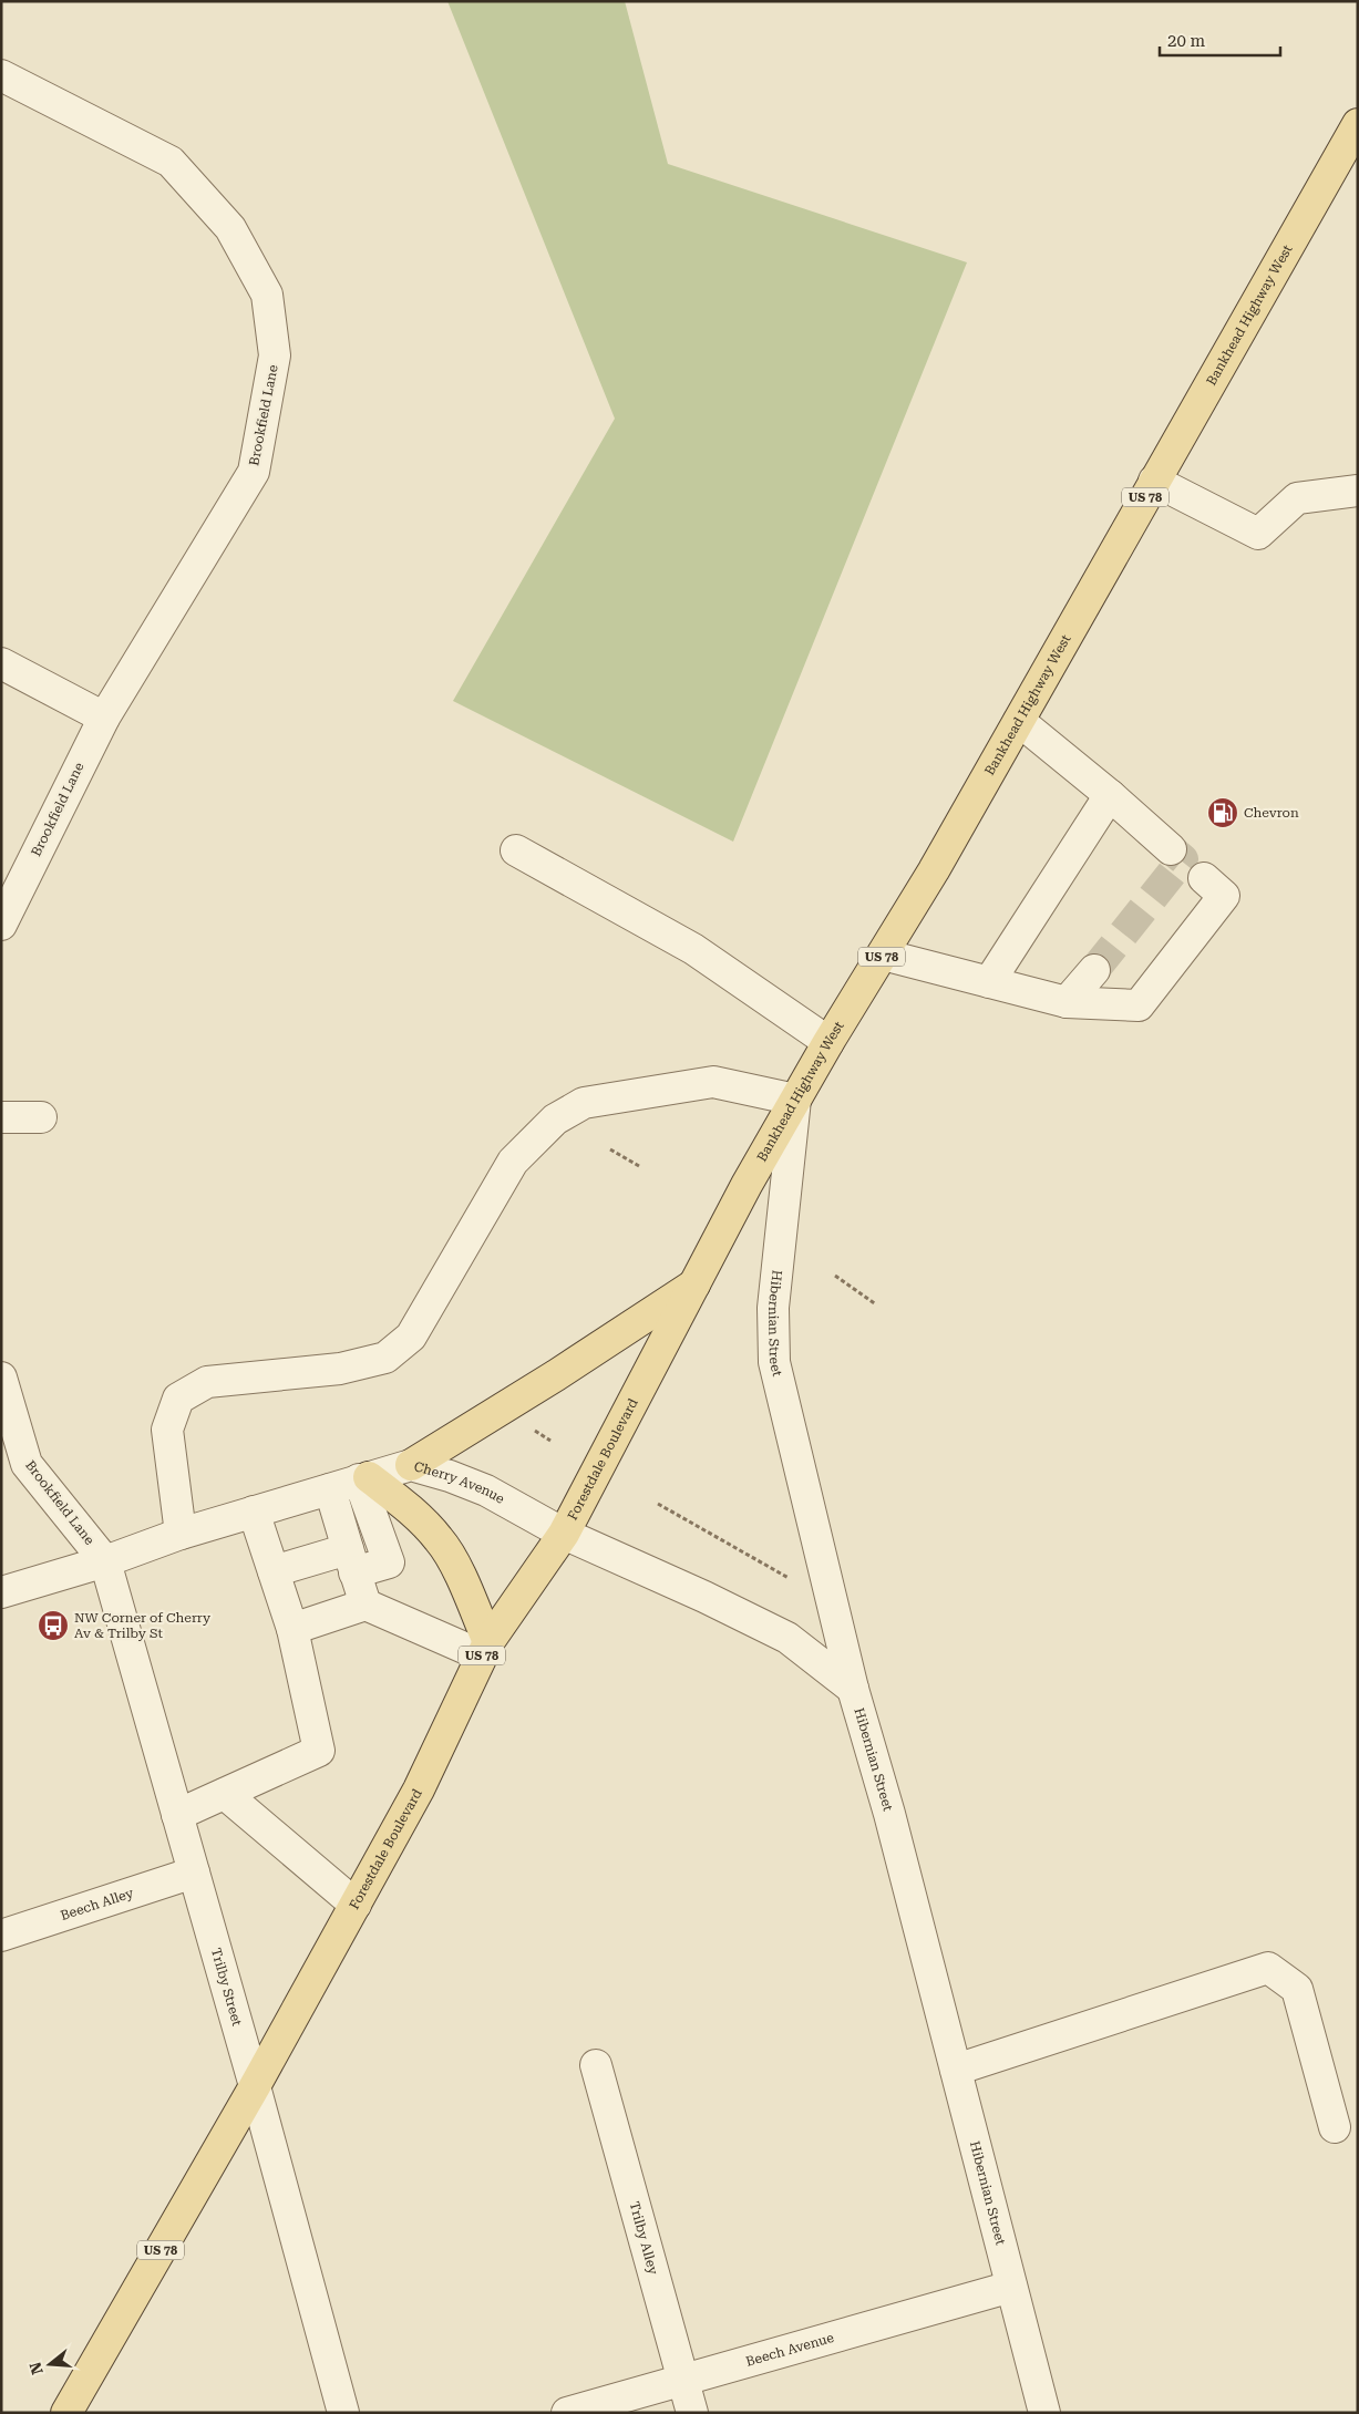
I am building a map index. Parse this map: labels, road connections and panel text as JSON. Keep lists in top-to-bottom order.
{
  "streets": {
    "main road": ["Bankhead Highway West", "US 78", "Forestdale Boulevard"],
    "street": [
      "Brookfield Lane",
      "Hibernian Street",
      "Cherry Avenue",
      "Beech Alley",
      "Trilby Street",
      "Trilby Alley",
      "Beech Avenue"
    ]
  },
  "crossings": [
    ["Bankhead Highway West", "Hibernian Street"],
    ["Bankhead Highway West", "Forestdale Boulevard"],
    ["Brookfield Lane", "Cherry Avenue"],
    ["Brookfield Lane", "Trilby Street"],
    ["Hibernian Street", "Cherry Avenue"],
    ["Hibernian Street", "Beech Avenue"],
    ["Forestdale Boulevard", "Cherry Avenue"],
    ["Forestdale Boulevard", "Trilby Street"],
    ["Cherry Avenue", "Trilby Street"],
    ["Beech Alley", "Trilby Street"],
    ["Trilby Alley", "Beech Avenue"]
  ],
  "places": {
    "fuel station": ["Chevron"],
    "bus stop": ["NW Corner of Cherry Av & Trilby St"]
  },
  "scale_bar": "20 m",
  "north": "left"
}
